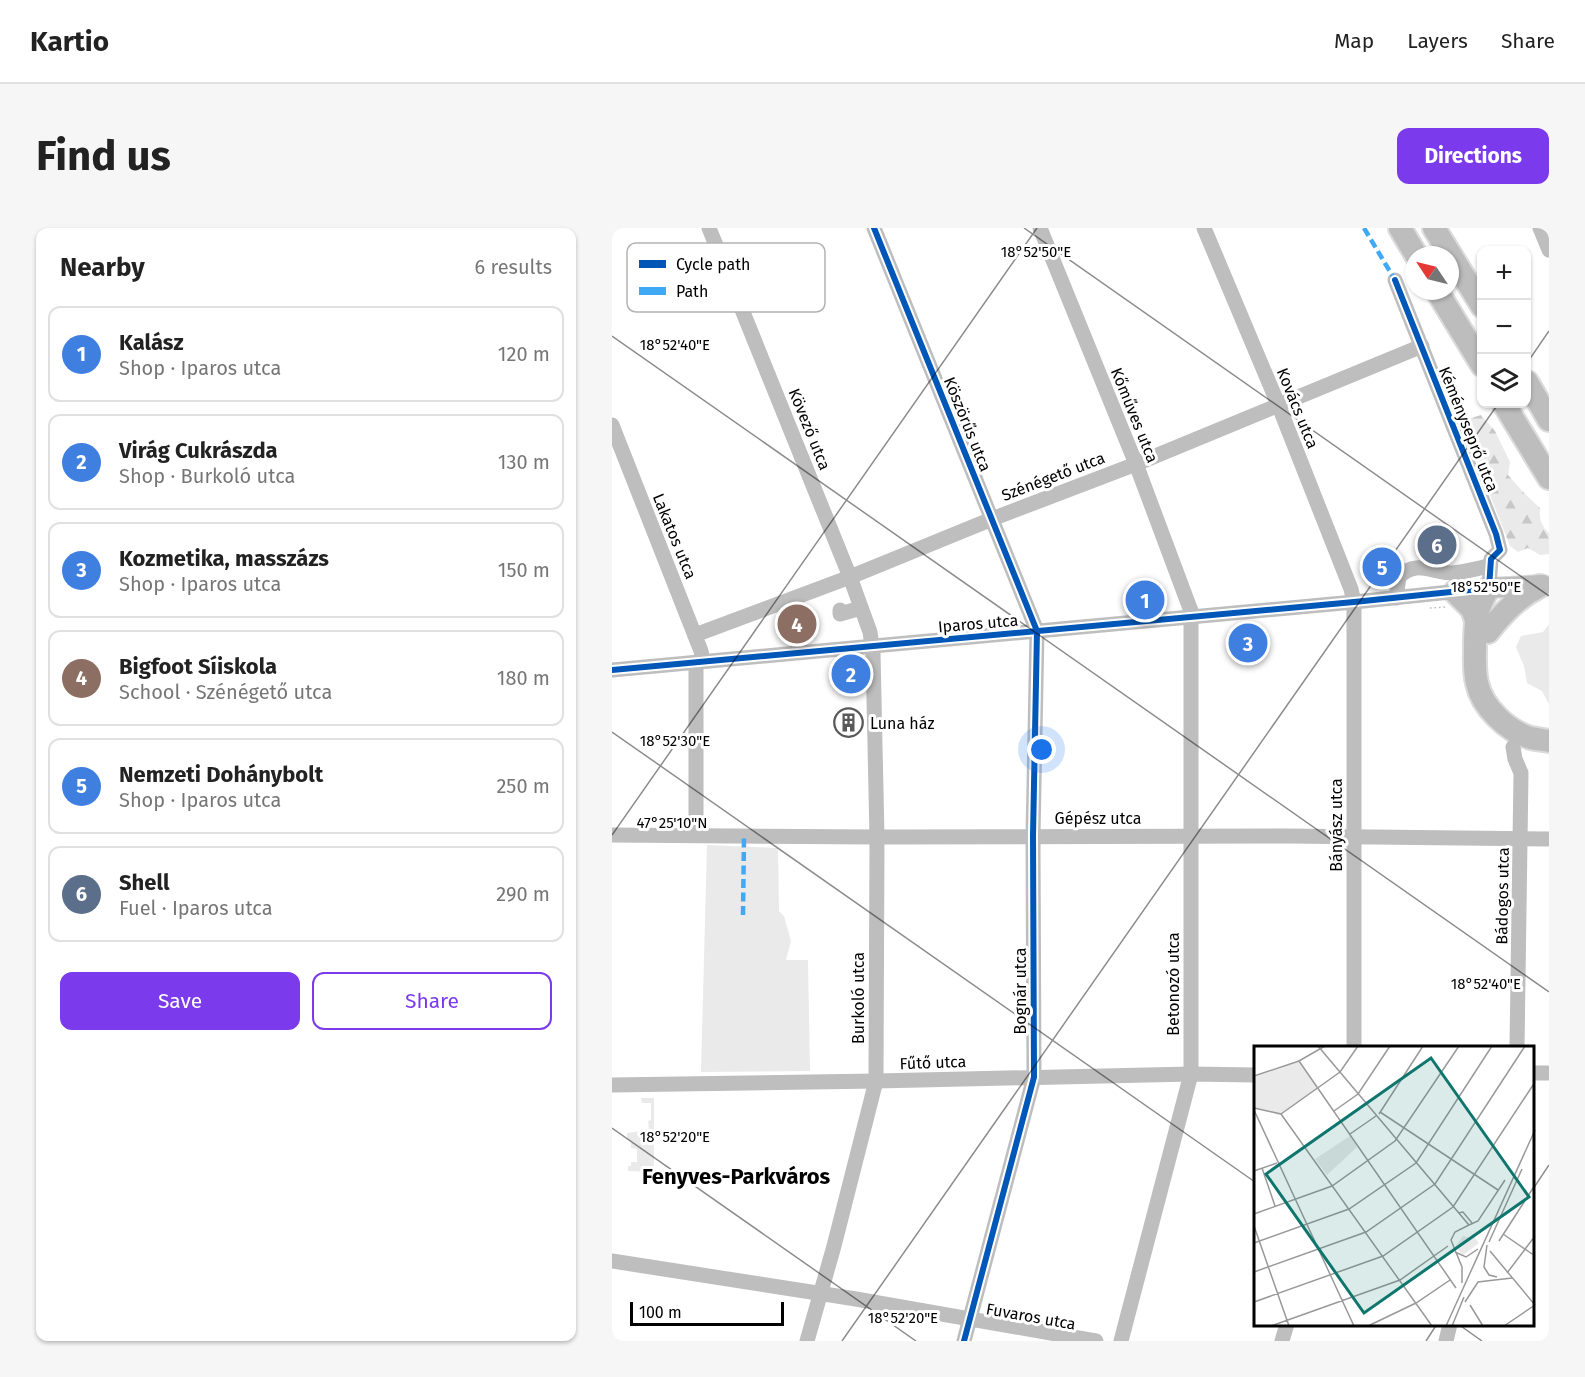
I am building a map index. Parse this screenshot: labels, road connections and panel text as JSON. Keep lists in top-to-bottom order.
{
  "streets": {
    "main road": ["Iparos utca"],
    "street": [
      "Kovács utca",
      "Kőműves utca",
      "Köszörűs utca",
      "Kövező utca",
      "Kéményseprő utca",
      "Szénégető utca",
      "Lakatos utca",
      "Gépész utca",
      "Bányász utca",
      "Bádogos utca",
      "Betonozó utca",
      "Bognár utca",
      "Burkoló utca",
      "Fűtő utca",
      "Fuvaros utca"
    ]
  },
  "crossings": [
    ["Kovács utca", "Szénégető utca"],
    ["Kovács utca", "Iparos utca"],
    ["Kovács utca", "Bányász utca"],
    ["Kőműves utca", "Szénégető utca"],
    ["Kőműves utca", "Iparos utca"],
    ["Kőműves utca", "Betonozó utca"],
    ["Köszörűs utca", "Szénégető utca"],
    ["Köszörűs utca", "Iparos utca"],
    ["Köszörűs utca", "Bognár utca"],
    ["Kövező utca", "Szénégető utca"],
    ["Kövező utca", "Iparos utca"],
    ["Kövező utca", "Burkoló utca"],
    ["Kéményseprő utca", "Szénégető utca"],
    ["Kéményseprő utca", "Iparos utca"],
    ["Szénégető utca", "Lakatos utca"],
    ["Lakatos utca", "Iparos utca"],
    ["Lakatos utca", "Gépész utca"],
    ["Iparos utca", "Bányász utca"],
    ["Iparos utca", "Betonozó utca"],
    ["Iparos utca", "Bognár utca"],
    ["Iparos utca", "Burkoló utca"],
    ["Gépész utca", "Bányász utca"],
    ["Gépész utca", "Bádogos utca"],
    ["Gépész utca", "Betonozó utca"],
    ["Gépész utca", "Bognár utca"],
    ["Gépész utca", "Burkoló utca"],
    ["Betonozó utca", "Fűtő utca"],
    ["Bognár utca", "Fűtő utca"],
    ["Bognár utca", "Fuvaros utca"],
    ["Burkoló utca", "Fűtő utca"],
    ["Burkoló utca", "Fuvaros utca"]
  ],
  "districts": ["Fenyves-Parkváros"],
  "places": {
    "building": ["Luna ház"]
  },
  "legend": ["Cycle path", "Path"],
  "scale_bar": "100 m",
  "north": "top left",
  "page": {
    "header": "Kartio",
    "nav": ["Map", "Layers", "Share"],
    "buttons": [
      "Directions",
      ["Save", "Share"]
    ],
    "title": "Find us",
    "heading": ["Nearby", "6 results"],
    "map_buttons": ["+", "−"],
    "list": [
      {
        "mark": "1",
        "name": "Kalász",
        "note": "Shop · Iparos utca",
        "value": "120 m"
      },
      {
        "mark": "2",
        "name": "Virág Cukrászda",
        "note": "Shop · Burkoló utca",
        "value": "130 m"
      },
      {
        "mark": "3",
        "name": "Kozmetika, masszázs",
        "note": "Shop · Iparos utca",
        "value": "150 m"
      },
      {
        "mark": "4",
        "name": "Bigfoot Síiskola",
        "note": "School · Szénégető utca",
        "value": "180 m"
      },
      {
        "mark": "5",
        "name": "Nemzeti Dohánybolt",
        "note": "Shop · Iparos utca",
        "value": "250 m"
      },
      {
        "mark": "6",
        "name": "Shell",
        "note": "Fuel · Iparos utca",
        "value": "290 m"
      }
    ],
    "pins": [
      "6",
      "5",
      "1",
      "4",
      "3",
      "2"
    ],
    "scale": "100 m"
  },
  "coordinates": [
    "18°52'50\"E",
    "18°52'40\"E",
    "18°52'30\"E",
    "47°25'10\"N",
    "18°52'20\"E"
  ]
}
